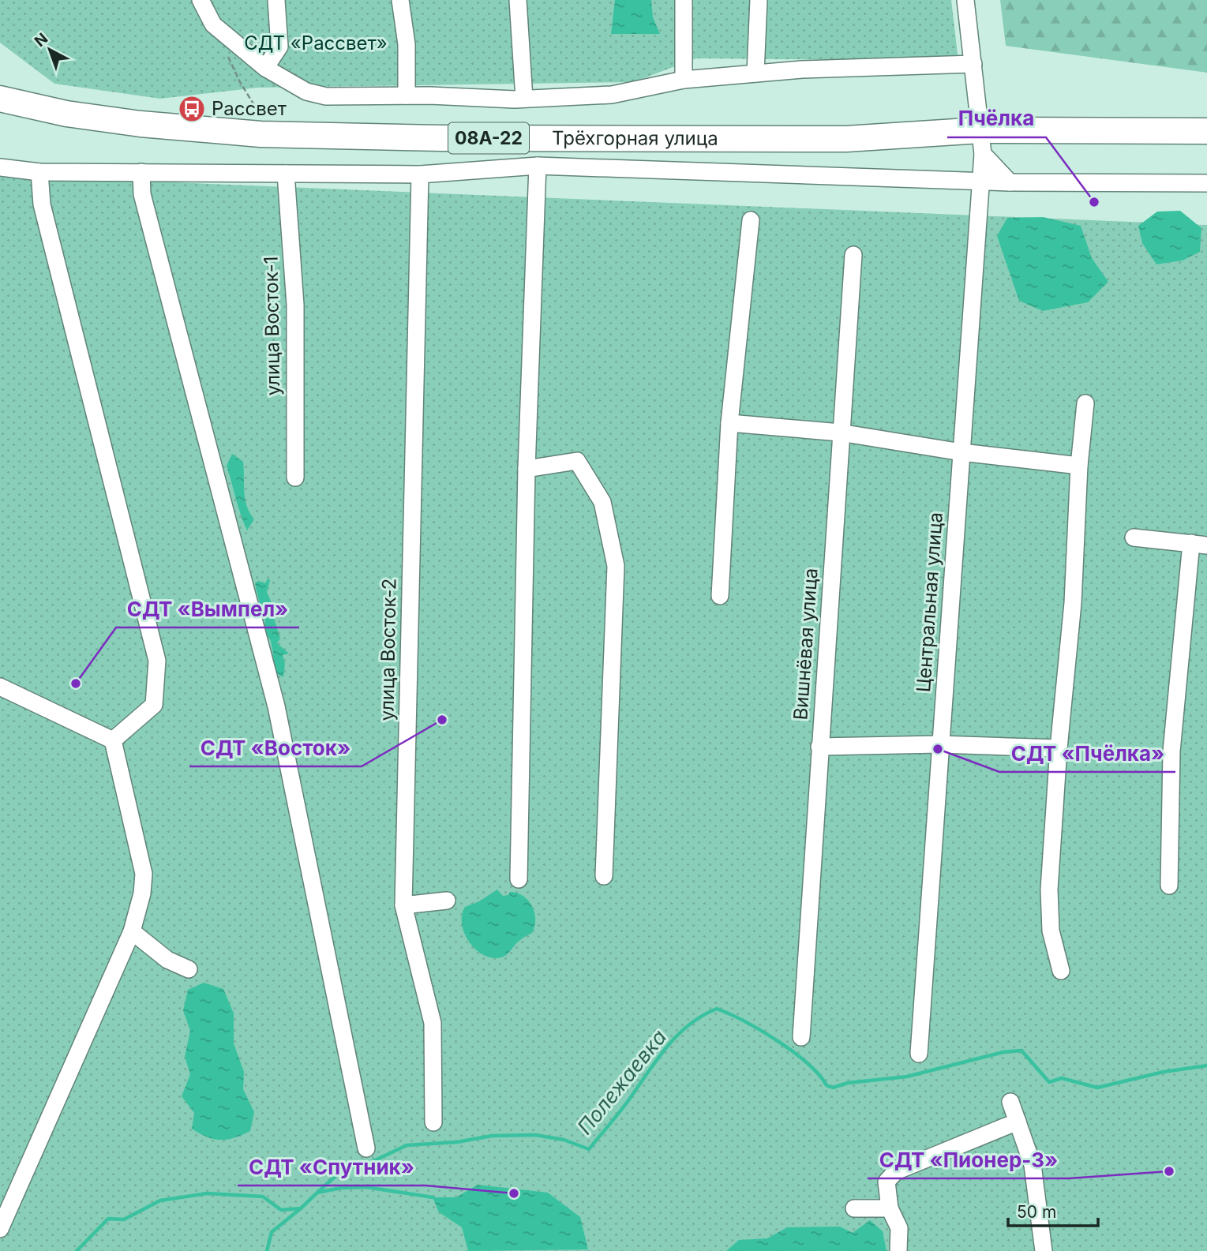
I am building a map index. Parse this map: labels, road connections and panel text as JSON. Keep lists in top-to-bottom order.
{
  "streets": {
    "highway": ["08А-22", "Трёхгорная улица"],
    "street": [
      "улица Восток-1",
      "Центральная улица",
      "Вишнёвая улица",
      "улица Восток-2"
    ]
  },
  "crossings": [
    ["Трёхгорная улица", "Центральная улица"]
  ],
  "water": ["Полежаевка"],
  "parks": ["СДТ «Рассвет»"],
  "places": {
    "bus stop": ["Рассвет"],
    "other": [
      "Пчёлка",
      "СДТ «Вымпел»",
      "СДТ «Восток»",
      "СДТ «Пчёлка»",
      "СДТ «Пионер-3»",
      "СДТ «Спутник»"
    ]
  },
  "scale_bar": "50 m",
  "north": "top left"
}
